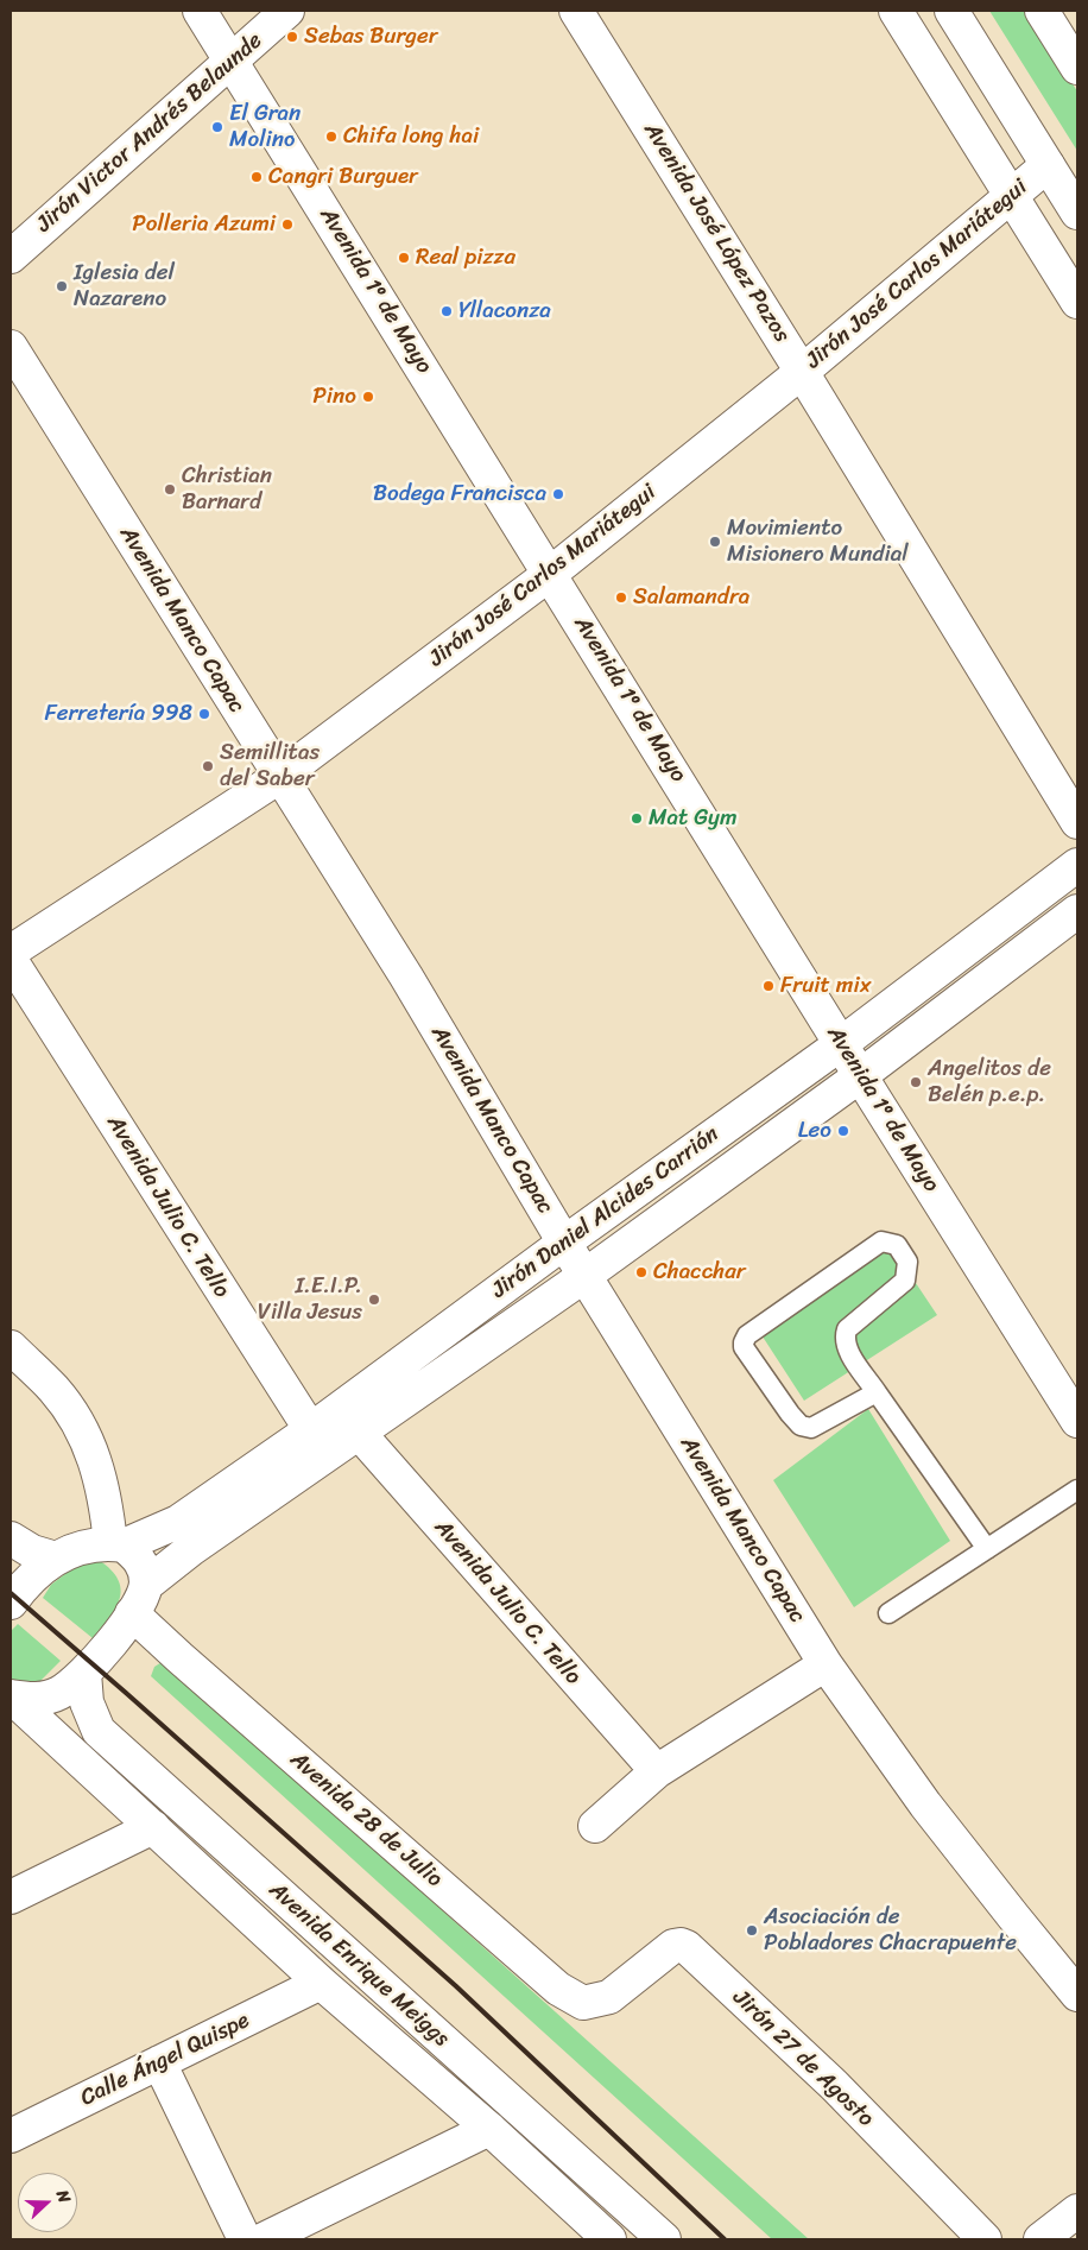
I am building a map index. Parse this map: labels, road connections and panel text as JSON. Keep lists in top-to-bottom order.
{
  "streets": {
    "main road": [
      "Jirón Victor Andrés Belaunde",
      "Avenida José López Pazos",
      "Jirón José Carlos Mariátegui",
      "Avenida 1º de Mayo",
      "Avenida Manco Capac",
      "Avenida Julio C. Tello",
      "Jirón Daniel Alcides Carrión",
      "Avenida 28 de Julio",
      "Avenida Enrique Meiggs",
      "Jirón 27 de Agosto",
      "Calle Ángel Quispe"
    ]
  },
  "crossings": [
    ["Jirón Victor Andrés Belaunde", "Avenida 1º de Mayo"],
    ["Avenida José López Pazos", "Jirón José Carlos Mariátegui"],
    ["Jirón José Carlos Mariátegui", "Avenida 1º de Mayo"],
    ["Jirón José Carlos Mariátegui", "Avenida Manco Capac"],
    ["Avenida 1º de Mayo", "Jirón Daniel Alcides Carrión"],
    ["Avenida Manco Capac", "Jirón Daniel Alcides Carrión"],
    ["Avenida Julio C. Tello", "Jirón Daniel Alcides Carrión"],
    ["Avenida 28 de Julio", "Jirón 27 de Agosto"],
    ["Avenida Enrique Meiggs", "Calle Ángel Quispe"]
  ],
  "places": [
    "Sebas Burger",
    "El Gran Molino",
    "Chifa long hai",
    "Cangri Burguer",
    "Polleria Azumi",
    "Real pizza",
    "Iglesia del Nazareno",
    "Yllaconza",
    "Pino",
    "Christian Barnard",
    "Bodega Francisca",
    "Movimiento Misionero Mundial",
    "Salamandra",
    "Ferretería 998",
    "Semillitas del Saber",
    "Mat Gym",
    "Fruit mix",
    "Angelitos de Belén p.e.p.",
    "Leo",
    "Chacchar",
    "I.E.I.P. Villa Jesus",
    "Asociación de Pobladores Chacrapuente"
  ],
  "north": "right"
}
